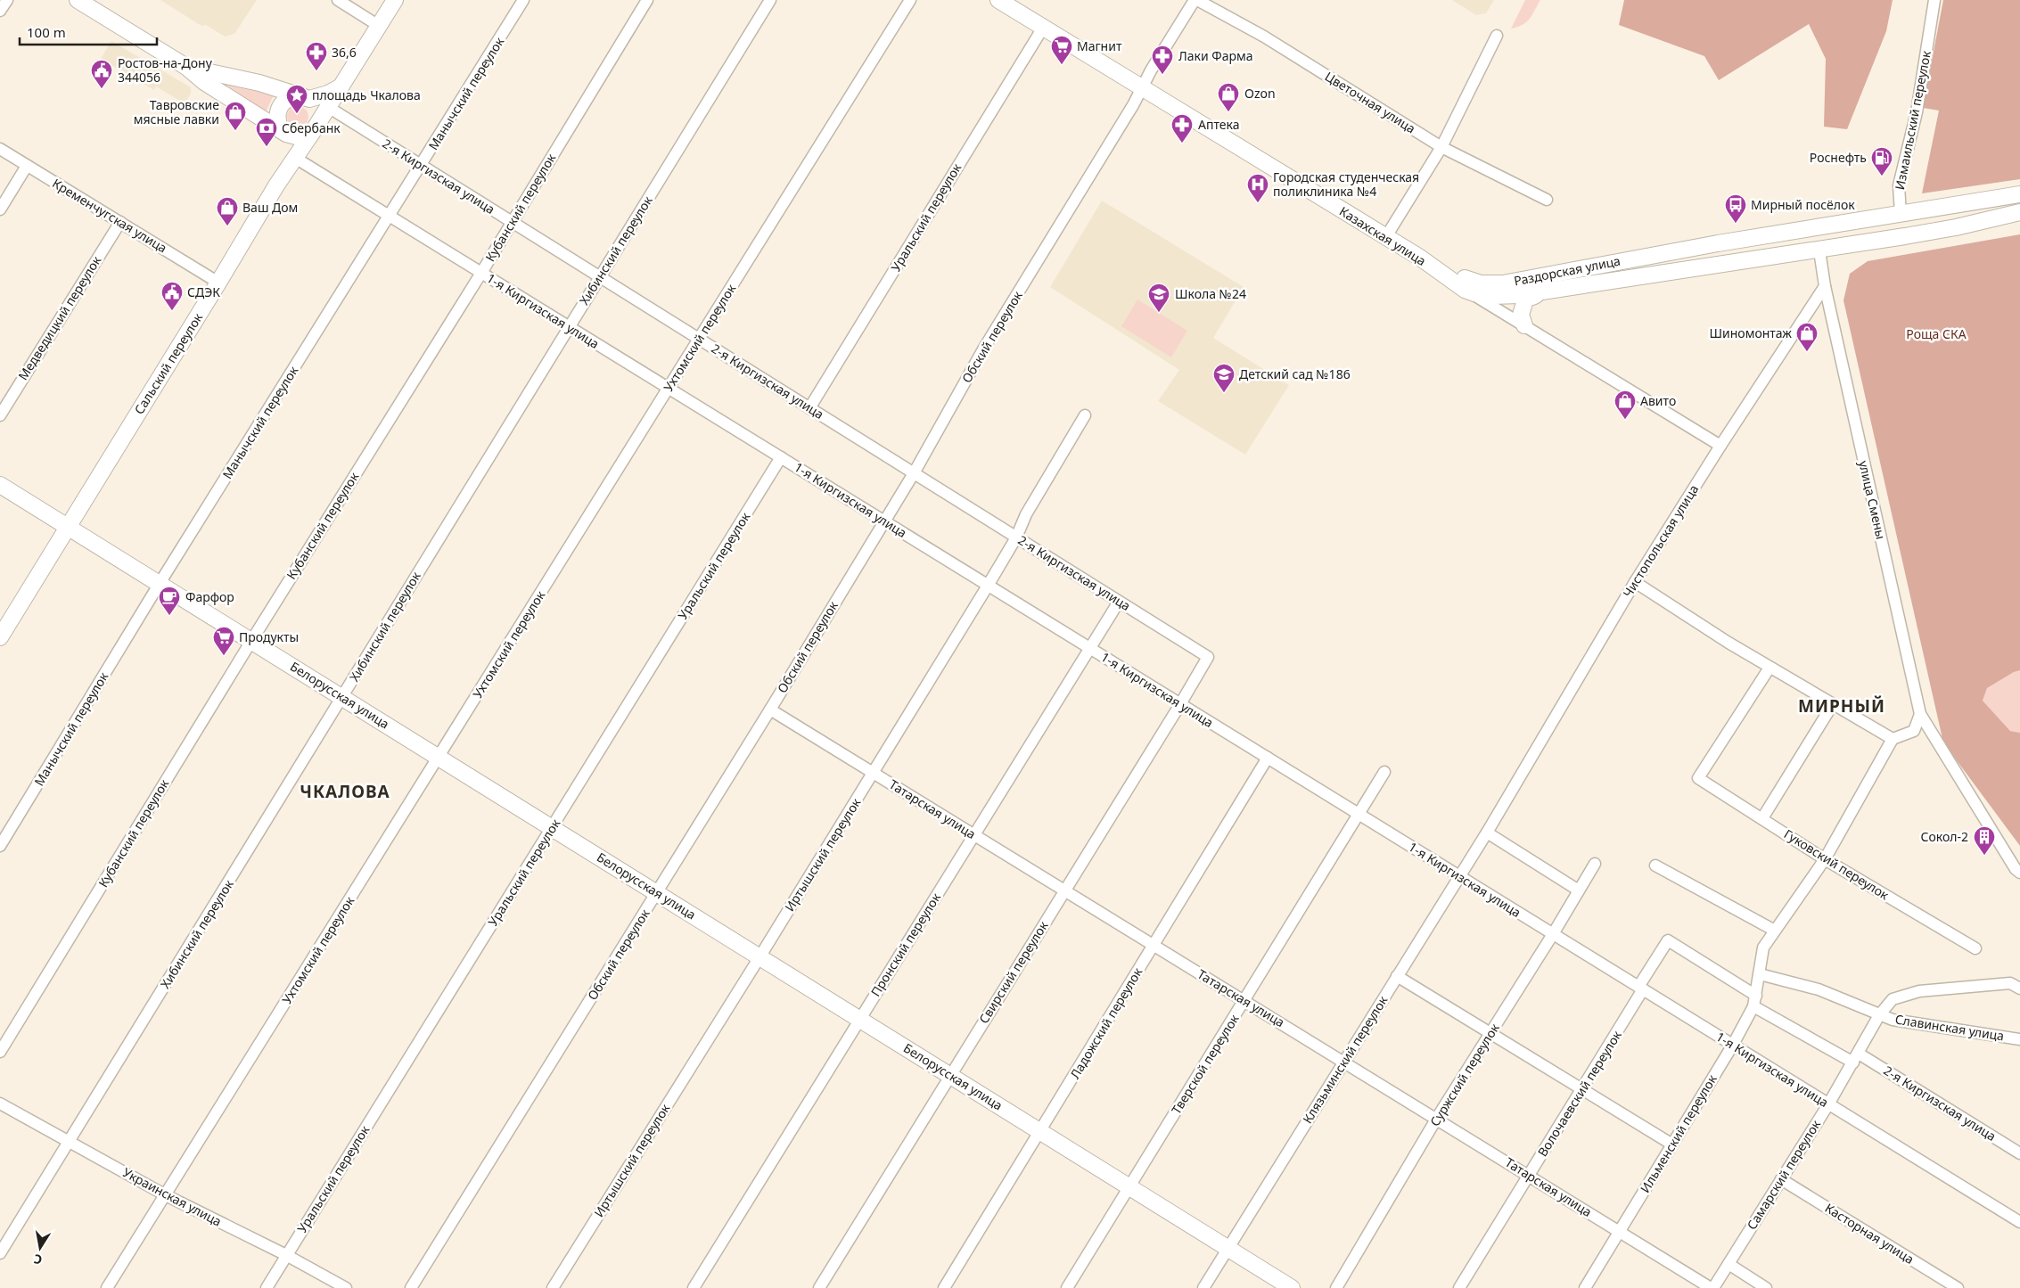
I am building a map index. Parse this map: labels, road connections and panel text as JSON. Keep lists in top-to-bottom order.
{
  "streets": {
    "main road": [
      "Казахская улица",
      "Раздорская улица",
      "Сальский переулок",
      "Белорусская улица"
    ],
    "street": [
      "Манычский переулок",
      "Цветочная улица",
      "Измаильский переулок",
      "2-я Киргизская улица",
      "Кубанский переулок",
      "Кременчугская улица",
      "Уральский переулок",
      "Хибинский переулок",
      "1-я Киргизская улица",
      "Медведицкий переулок",
      "Обский переулок",
      "Ухтомский переулок",
      "улица Смены",
      "Чистопольская улица",
      "Татарская улица",
      "Иртышский переулок",
      "Гуковский переулок",
      "Пронский переулок",
      "Свирский переулок",
      "Ладожский переулок",
      "Славинская улица",
      "Клязьминский переулок",
      "Тверской переулок",
      "Суржский переулок",
      "Волочаевский переулок",
      "Ильменский переулок",
      "Самарский переулок",
      "Украинская улица",
      "Касторная улица"
    ]
  },
  "crossings": [
    ["Манычский переулок", "2-я Киргизская улица"],
    ["Манычский переулок", "1-я Киргизская улица"],
    ["Манычский переулок", "Белорусская улица"],
    ["Цветочная улица", "Обский переулок"],
    ["Измаильский переулок", "Раздорская улица"],
    ["2-я Киргизская улица", "Кубанский переулок"],
    ["2-я Киргизская улица", "Уральский переулок"],
    ["2-я Киргизская улица", "Хибинский переулок"],
    ["2-я Киргизская улица", "Обский переулок"],
    ["2-я Киргизская улица", "Ухтомский переулок"],
    ["2-я Киргизская улица", "Сальский переулок"],
    ["2-я Киргизская улица", "Иртышский переулок"],
    ["2-я Киргизская улица", "Пронский переулок"],
    ["2-я Киргизская улица", "Свирский переулок"],
    ["2-я Киргизская улица", "Волочаевский переулок"],
    ["2-я Киргизская улица", "Ильменский переулок"],
    ["2-я Киргизская улица", "Самарский переулок"],
    ["Кубанский переулок", "1-я Киргизская улица"],
    ["Кубанский переулок", "Белорусская улица"],
    ["Кременчугская улица", "Медведицкий переулок"],
    ["Кременчугская улица", "Сальский переулок"],
    ["Уральский переулок", "Казахская улица"],
    ["Уральский переулок", "1-я Киргизская улица"],
    ["Уральский переулок", "Белорусская улица"],
    ["Уральский переулок", "Украинская улица"],
    ["Казахская улица", "Раздорская улица"],
    ["Казахская улица", "Обский переулок"],
    ["Казахская улица", "Чистопольская улица"],
    ["Хибинский переулок", "1-я Киргизская улица"],
    ["Хибинский переулок", "Белорусская улица"],
    ["Хибинский переулок", "Украинская улица"],
    ["1-я Киргизская улица", "Обский переулок"],
    ["1-я Киргизская улица", "Ухтомский переулок"],
    ["1-я Киргизская улица", "Сальский переулок"],
    ["1-я Киргизская улица", "Иртышский переулок"],
    ["1-я Киргизская улица", "Пронский переулок"],
    ["1-я Киргизская улица", "Свирский переулок"],
    ["1-я Киргизская улица", "Ладожский переулок"],
    ["1-я Киргизская улица", "Клязьминский переулок"],
    ["1-я Киргизская улица", "Тверской переулок"],
    ["1-я Киргизская улица", "Суржский переулок"],
    ["1-я Киргизская улица", "Волочаевский переулок"],
    ["1-я Киргизская улица", "Ильменский переулок"],
    ["1-я Киргизская улица", "Самарский переулок"],
    ["Обский переулок", "Белорусская улица"],
    ["Обский переулок", "Татарская улица"],
    ["Ухтомский переулок", "Белорусская улица"],
    ["Ухтомский переулок", "Украинская улица"],
    ["Сальский переулок", "Белорусская улица"],
    ["улица Смены", "Чистопольская улица"],
    ["Чистопольская улица", "Клязьминский переулок"],
    ["Белорусская улица", "Иртышский переулок"],
    ["Белорусская улица", "Пронский переулок"],
    ["Белорусская улица", "Свирский переулок"],
    ["Белорусская улица", "Ладожский переулок"],
    ["Белорусская улица", "Клязьминский переулок"],
    ["Белорусская улица", "Тверской переулок"],
    ["Татарская улица", "Иртышский переулок"],
    ["Татарская улица", "Пронский переулок"],
    ["Татарская улица", "Свирский переулок"],
    ["Татарская улица", "Ладожский переулок"],
    ["Татарская улица", "Клязьминский переулок"],
    ["Татарская улица", "Тверской переулок"],
    ["Татарская улица", "Суржский переулок"],
    ["Татарская улица", "Волочаевский переулок"],
    ["Татарская улица", "Ильменский переулок"],
    ["Татарская улица", "Самарский переулок"],
    ["Гуковский переулок", "Ильменский переулок"],
    ["Славинская улица", "Ильменский переулок"],
    ["Славинская улица", "Самарский переулок"],
    ["Самарский переулок", "Касторная улица"]
  ],
  "districts": ["МИРНЫЙ", "ЧКАЛОВА"],
  "parks": ["Роща СКА"],
  "places": {
    "supermarket": ["Магнит", "Продукты"],
    "pharmacy": ["36,6", "Лаки Фарма", "Аптека"],
    "public building": ["Ростов-на-Дону 344056", "СДЭК"],
    "shop": [
      "Ozon",
      "Тавровские мясные лавки",
      "Ваш Дом",
      "Шиномонтаж",
      "Авито"
    ],
    "place": ["площадь Чкалова"],
    "bank": ["Сбербанк"],
    "fuel station": ["Роснефть"],
    "hospital": ["Городская студенческая поликлиника №4"],
    "bus stop": ["Мирный посёлок"],
    "school or university": ["Школа №24", "Детский сад №186"],
    "cafe": ["Фарфор"],
    "building": ["Сокол-2"]
  },
  "scale_bar": "100 m",
  "north": "bottom"
}
